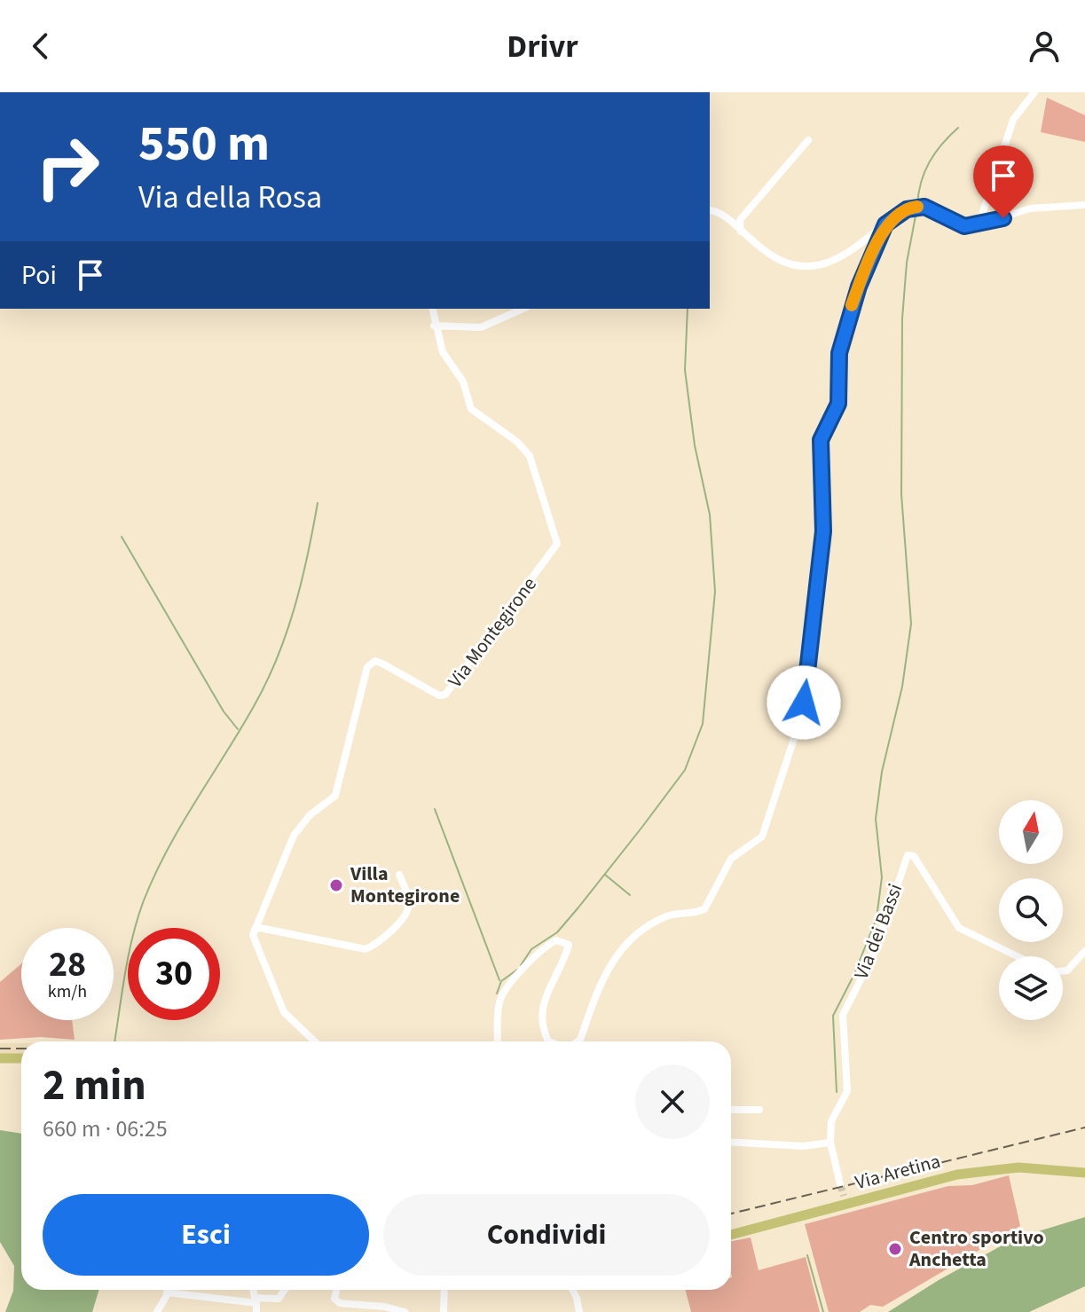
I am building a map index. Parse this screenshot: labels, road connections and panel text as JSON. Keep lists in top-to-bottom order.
{
  "streets": {
    "main road": ["Via Aretina"],
    "street": ["Via Montegirone", "Via dei Bassi"]
  },
  "places": ["Villa Montegirone", "Centro sportivo Anchetta"],
  "north": "top",
  "page": {
    "header": "Drivr",
    "turn": ["550 m", "Via della Rosa"],
    "then": "Poi",
    "speed": "28 km/h",
    "limit": "30",
    "heading": ["2 min", "660 m · 06:25"],
    "buttons": ["Esci", "Condividi"]
  }
}
